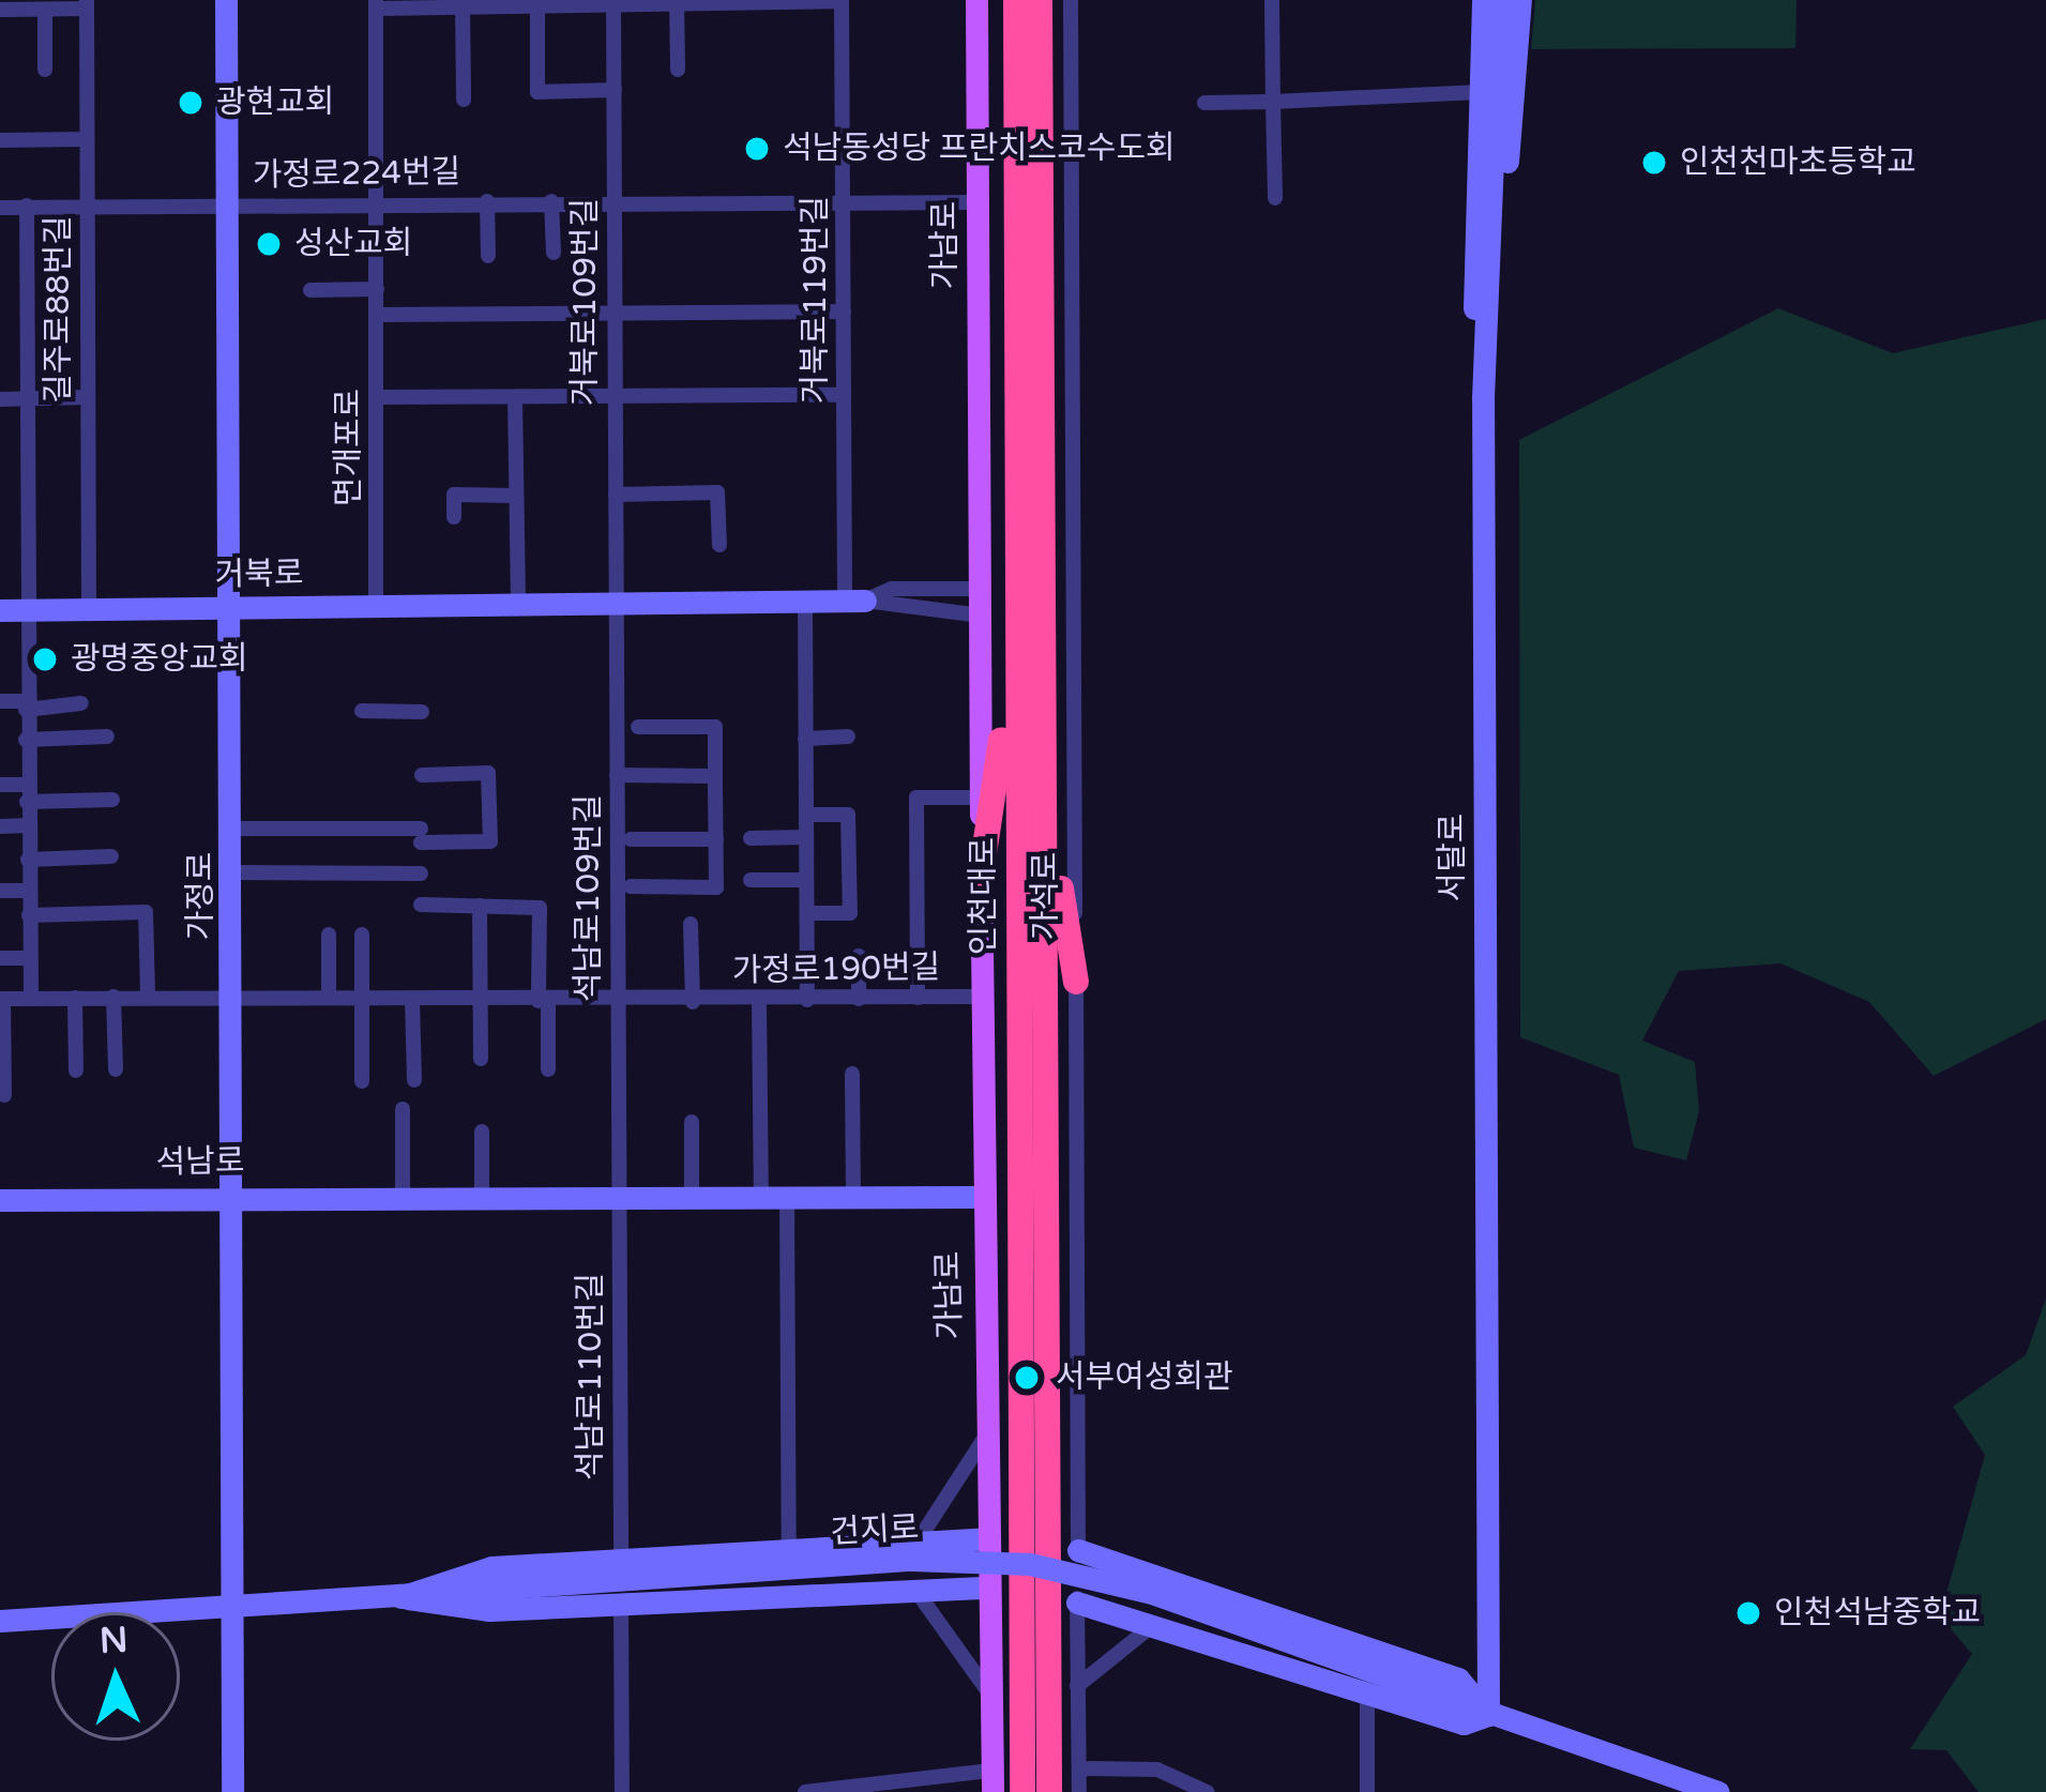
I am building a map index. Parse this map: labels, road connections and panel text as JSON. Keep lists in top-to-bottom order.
{
  "streets": {
    "highway": ["인천대로"],
    "main road": ["가남로"],
    "street": [
      "가정로224번길",
      "거북로119번길",
      "거북로109번길",
      "길주로88번길",
      "면개포로",
      "거북로",
      "서달로",
      "가정로",
      "가석로",
      "석남로109번길",
      "가정로190번길",
      "석남로",
      "석남로110번길",
      "건지로"
    ]
  },
  "crossings": [
    ["가정로224번길", "가남로"],
    ["가정로224번길", "거북로119번길"],
    ["가정로224번길", "거북로109번길"],
    ["가정로224번길", "길주로88번길"],
    ["가정로224번길", "면개포로"],
    ["가정로224번길", "가정로"],
    ["가남로", "가정로190번길"],
    ["가남로", "석남로"],
    ["거북로119번길", "거북로"],
    ["거북로109번길", "거북로"],
    ["거북로109번길", "석남로109번길"],
    ["길주로88번길", "거북로"],
    ["면개포로", "거북로"],
    ["거북로", "가정로"],
    ["거북로", "석남로109번길"],
    ["서달로", "건지로"],
    ["가정로", "가정로190번길"],
    ["가정로", "석남로"],
    ["가정로", "건지로"],
    ["석남로109번길", "가정로190번길"],
    ["석남로109번길", "석남로"],
    ["석남로109번길", "석남로110번길"],
    ["석남로", "석남로110번길"]
  ],
  "places": [
    "광현교회",
    "석남동성당 프란치스코수도회",
    "인천천마초등학교",
    "성산교회",
    "광명중앙교회",
    "서부여성회관",
    "인천석남중학교"
  ],
  "north": "top"
}
